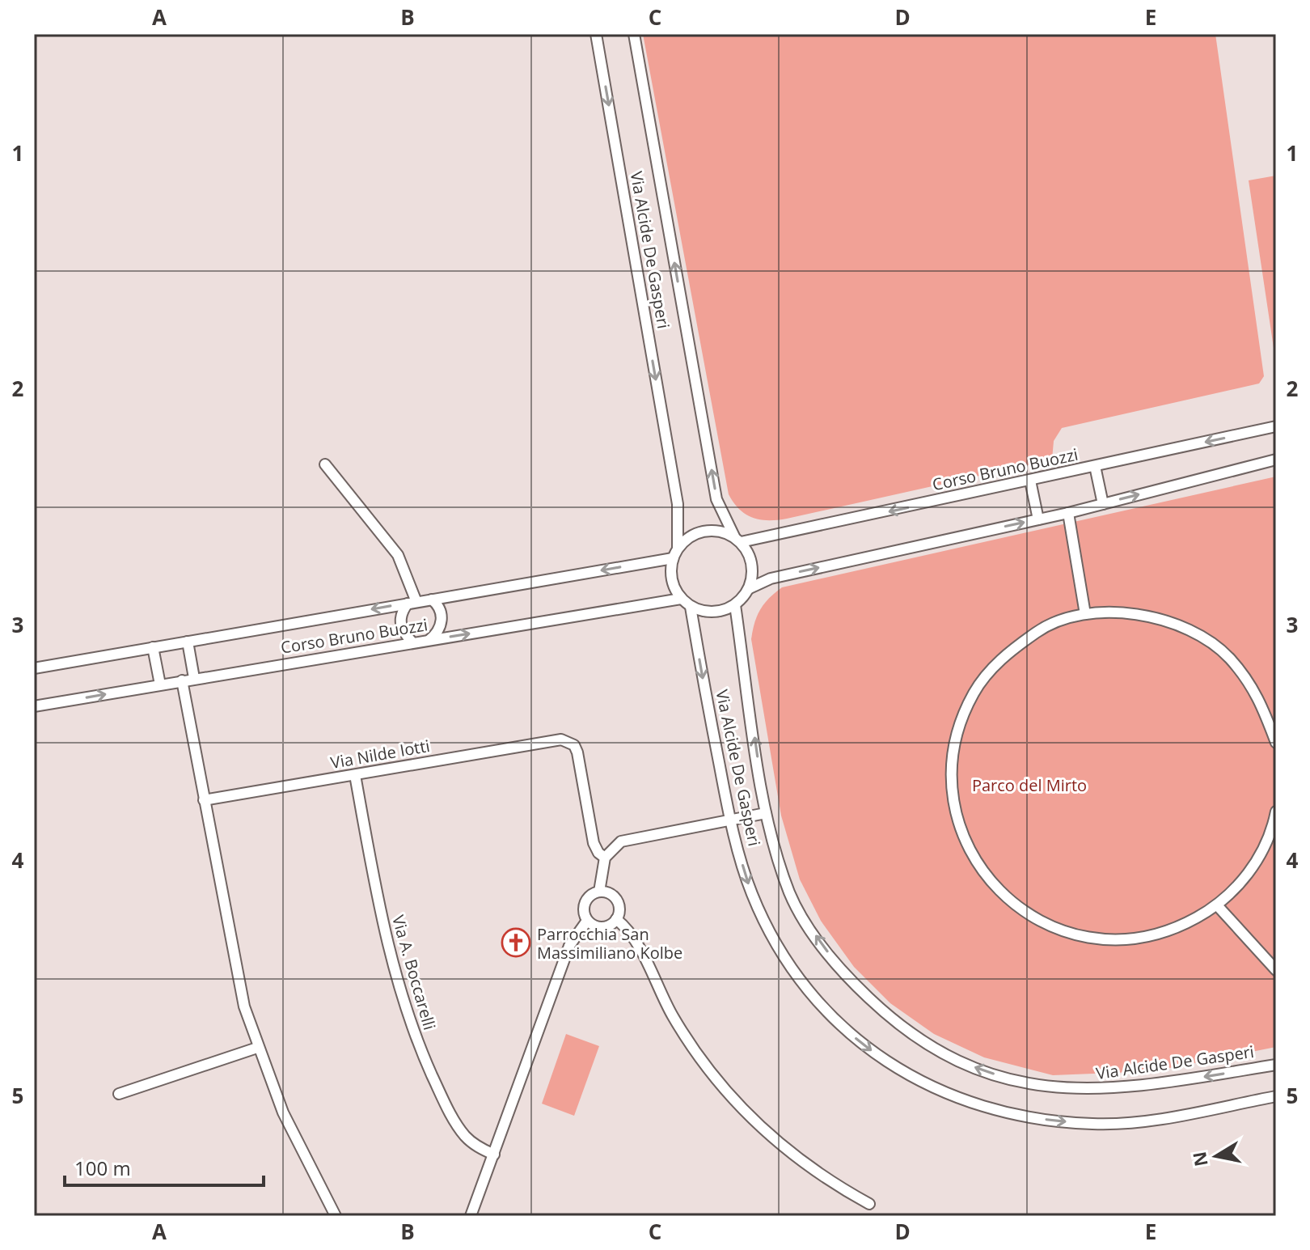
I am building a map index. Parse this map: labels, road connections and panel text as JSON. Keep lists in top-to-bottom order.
{
  "streets": {
    "street": [
      "Via Alcide De Gasperi",
      "Corso Bruno Buozzi",
      "Via Nilde Iotti",
      "Via A. Boccarelli"
    ]
  },
  "crossings": [
    ["Via Alcide De Gasperi", "Corso Bruno Buozzi"],
    ["Via Nilde Iotti", "Via A. Boccarelli"]
  ],
  "parks": ["Parco del Mirto"],
  "places": {
    "church": ["Parrocchia San Massimiliano Kolbe"]
  },
  "scale_bar": "100 m",
  "north": "left",
  "grid": {
    "columns": [
      "A",
      "B",
      "C",
      "D",
      "E"
    ],
    "rows": [
      "1",
      "2",
      "3",
      "4",
      "5"
    ]
  }
}
